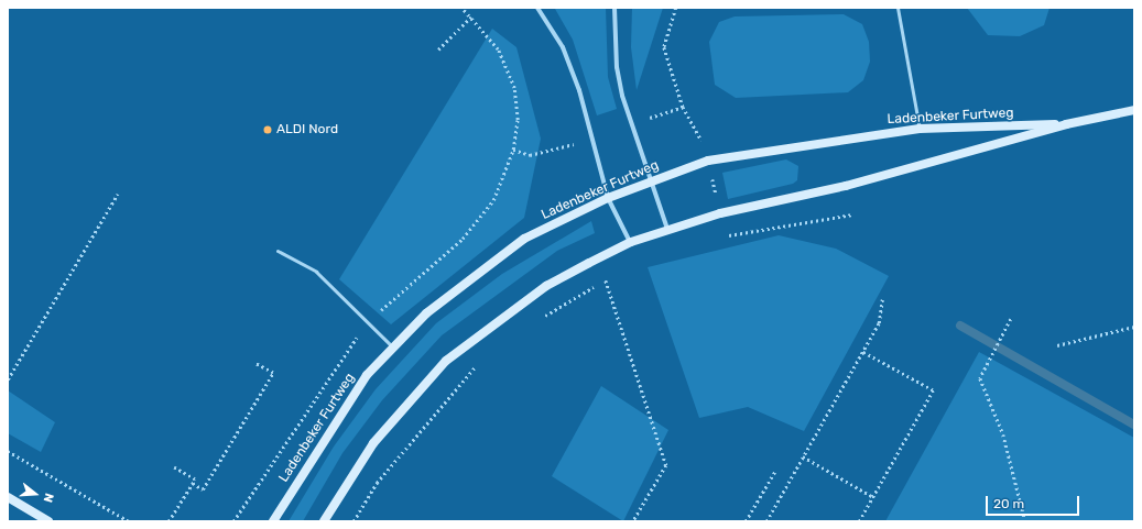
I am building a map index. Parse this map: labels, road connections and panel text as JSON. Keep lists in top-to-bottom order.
{
  "streets": {
    "street": ["Ladenbeker Furtweg"]
  },
  "places": ["ALDI Nord"],
  "scale_bar": "20 m",
  "north": "right"
}
